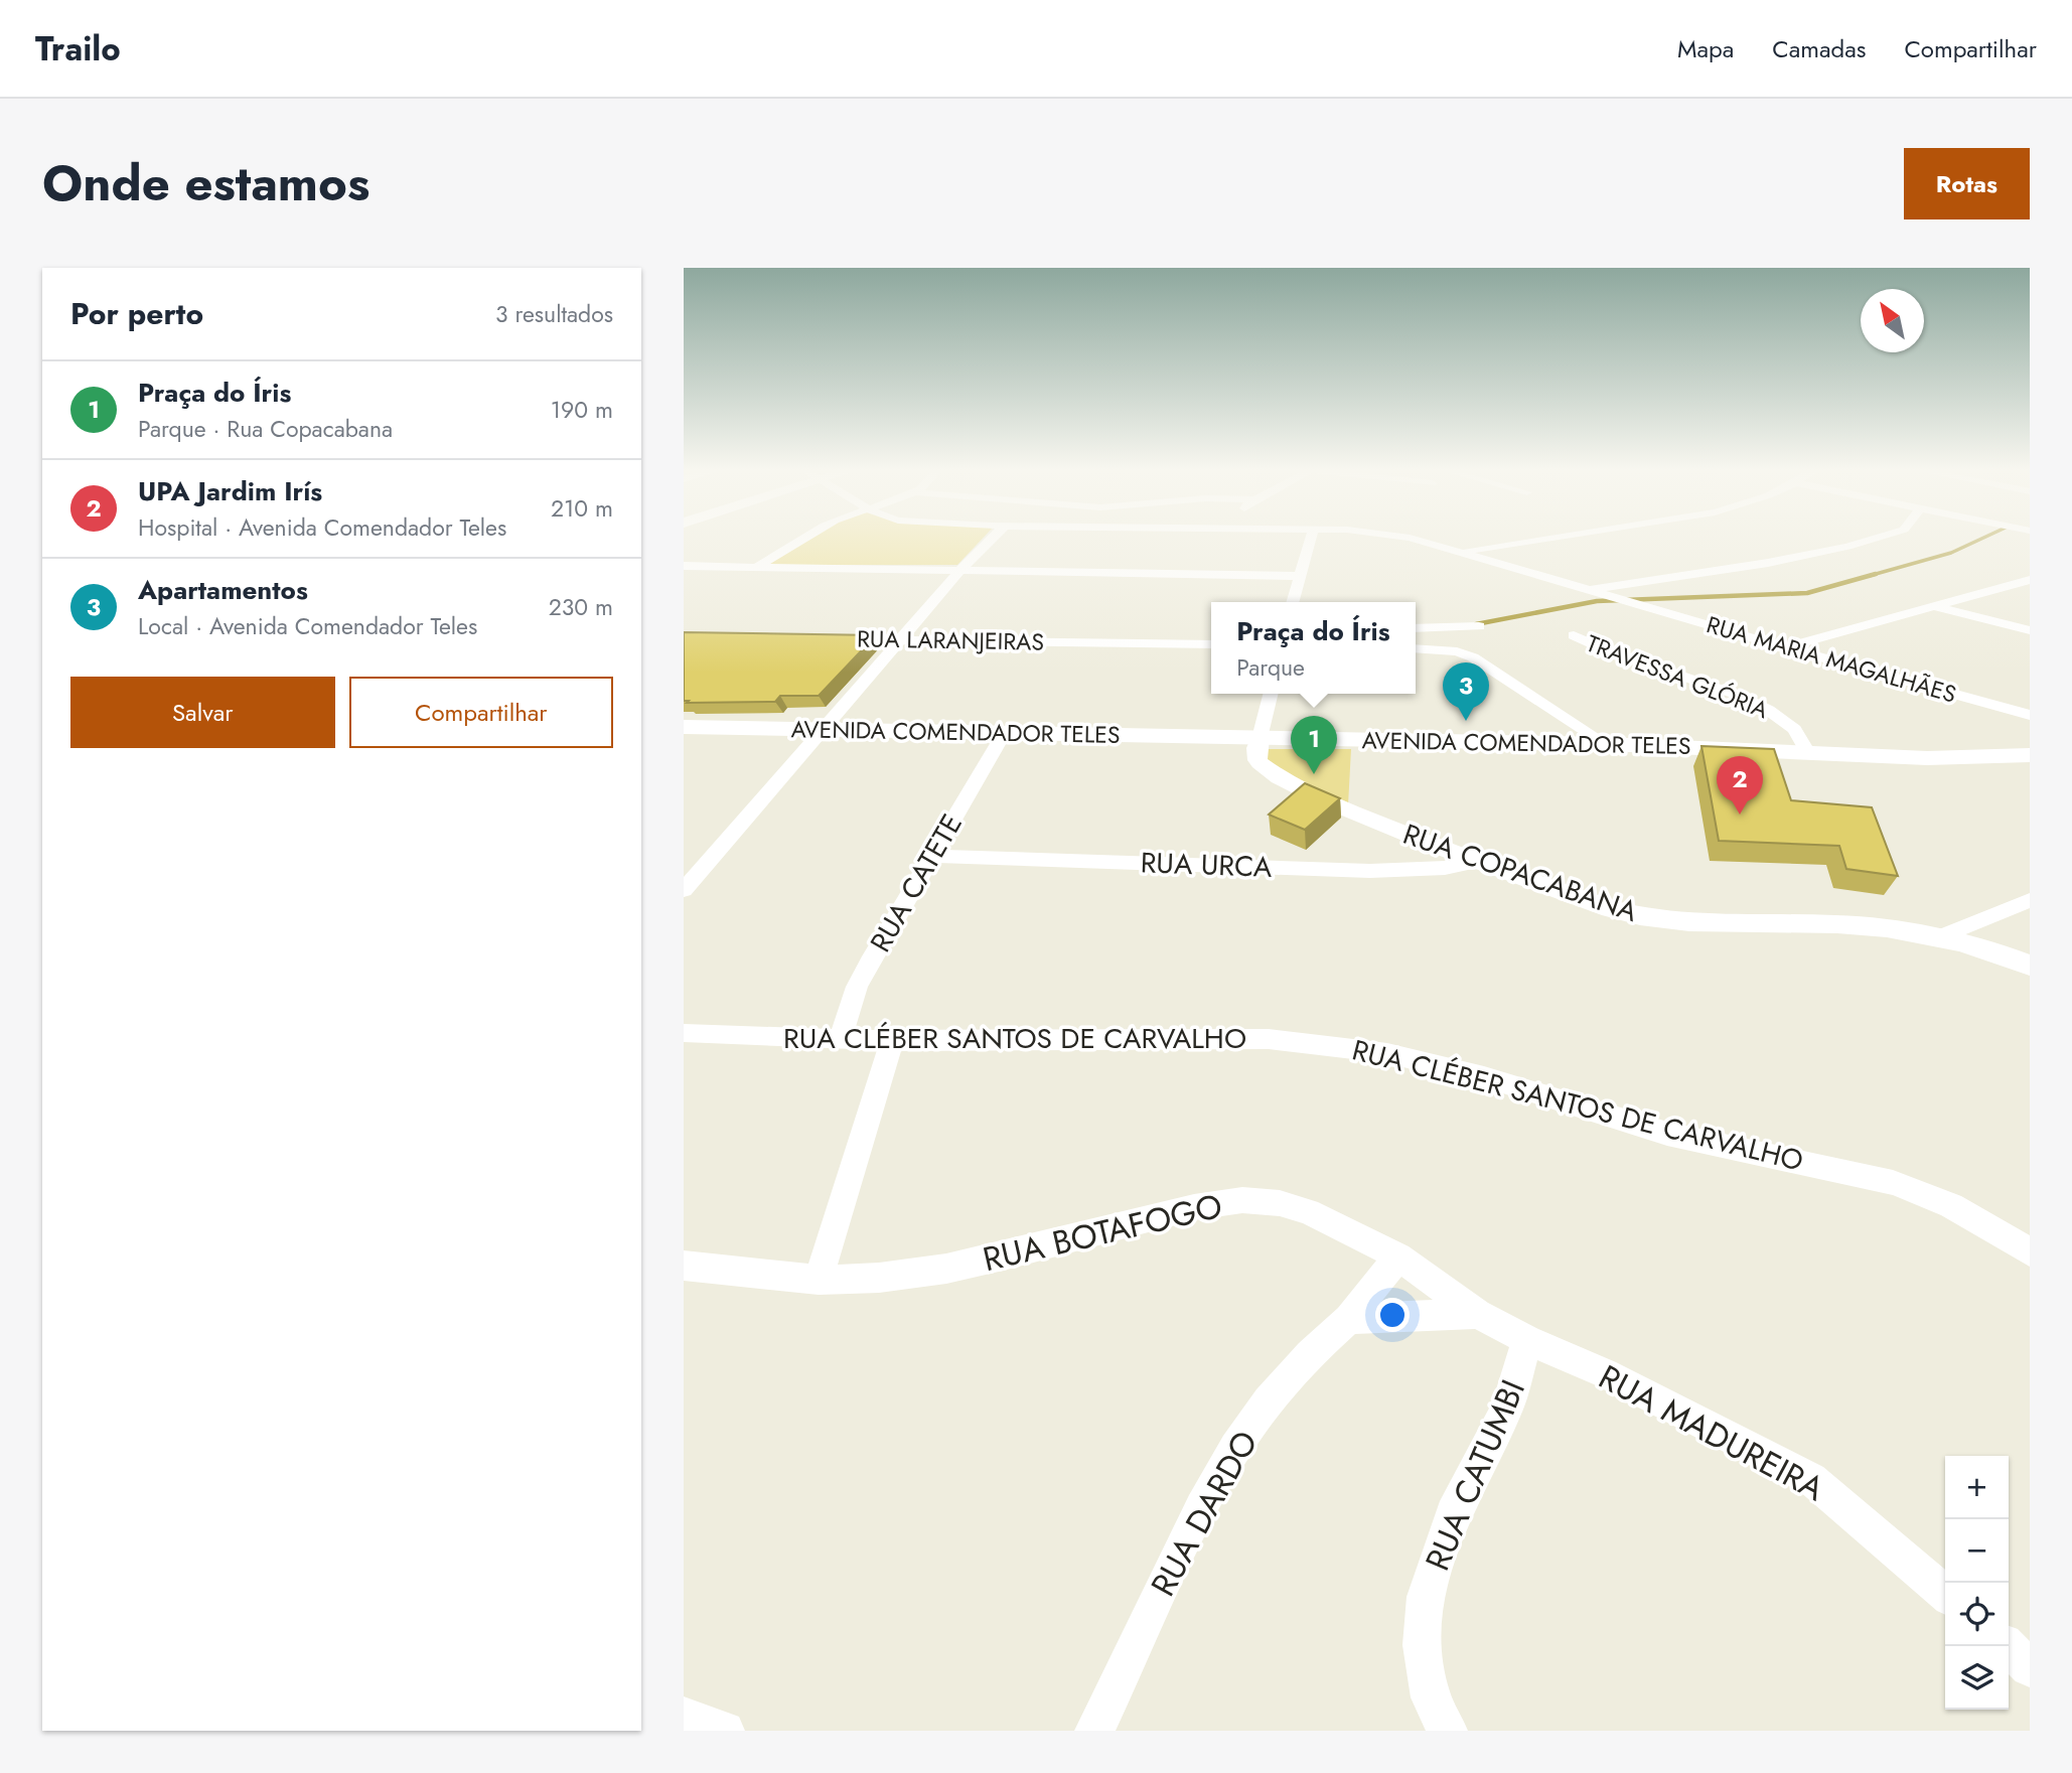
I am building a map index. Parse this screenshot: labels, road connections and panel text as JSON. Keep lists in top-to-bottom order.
{
  "streets": {
    "main road": ["AVENIDA COMENDADOR TELES"],
    "street": [
      "RUA LARANJEIRAS",
      "RUA MARIA MAGALHÃES",
      "TRAVESSA GLÓRIA",
      "RUA URCA",
      "RUA COPACABANA",
      "RUA CATETE",
      "RUA CLÉBER SANTOS DE CARVALHO",
      "RUA BOTAFOGO",
      "RUA MADUREIRA",
      "RUA CATUMBI",
      "RUA DARDO"
    ]
  },
  "crossings": [
    ["TRAVESSA GLÓRIA", "AVENIDA COMENDADOR TELES"],
    ["AVENIDA COMENDADOR TELES", "RUA COPACABANA"],
    ["AVENIDA COMENDADOR TELES", "RUA CATETE"],
    ["RUA URCA", "RUA COPACABANA"],
    ["RUA URCA", "RUA CATETE"],
    ["RUA CATETE", "RUA CLÉBER SANTOS DE CARVALHO"],
    ["RUA BOTAFOGO", "RUA MADUREIRA"],
    ["RUA BOTAFOGO", "RUA CATUMBI"],
    ["RUA BOTAFOGO", "RUA DARDO"],
    ["RUA MADUREIRA", "RUA CATUMBI"]
  ],
  "north": "top left",
  "page": {
    "header": "Trailo",
    "nav": ["Mapa", "Camadas", "Compartilhar"],
    "title": "Onde estamos",
    "buttons": [
      "Rotas",
      ["Salvar", "Compartilhar"]
    ],
    "heading": ["Por perto", "3 resultados"],
    "list": [
      {
        "mark": "1",
        "name": "Praça do Íris",
        "note": "Parque · Rua Copacabana",
        "value": "190 m"
      },
      {
        "mark": "2",
        "name": "UPA Jardim Irís",
        "note": "Hospital · Avenida Comendador Teles",
        "value": "210 m"
      },
      {
        "mark": "3",
        "name": "Apartamentos",
        "note": "Local · Avenida Comendador Teles",
        "value": "230 m"
      }
    ],
    "popup": ["Praça do Íris", "Parque"],
    "pins": ["3", "1", "2"],
    "map_buttons": ["+", "−"]
  }
}
